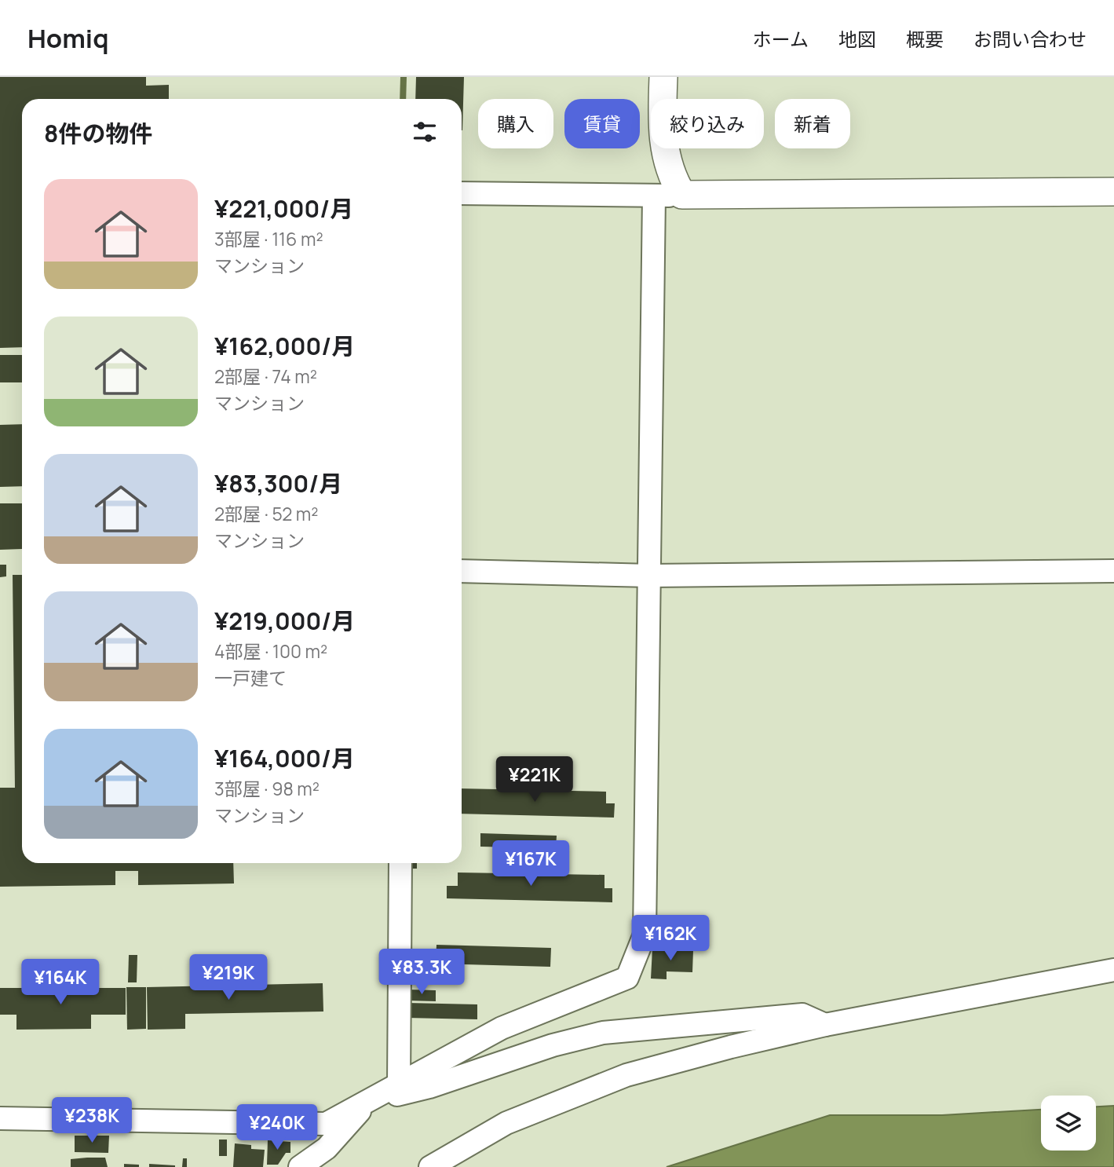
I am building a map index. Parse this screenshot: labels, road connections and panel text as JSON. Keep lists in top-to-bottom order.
{
  "page": {
    "header": "Homiq",
    "nav": [
      "ホーム",
      "地図",
      "概要",
      "お問い合わせ"
    ],
    "chip": [
      "購入",
      "賃貸",
      "絞り込み",
      "新着"
    ],
    "heading": "8件の物件",
    "list": [
      {
        "name": "¥221,000/月",
        "note": "3部屋 · 116 m² · マンション"
      },
      {
        "name": "¥162,000/月",
        "note": "2部屋 · 74 m² · マンション"
      },
      {
        "name": "¥83,300/月",
        "note": "2部屋 · 52 m² · マンション"
      },
      {
        "name": "¥219,000/月",
        "note": "4部屋 · 100 m² · 一戸建て"
      },
      {
        "name": "¥164,000/月",
        "note": "3部屋 · 98 m² · マンション"
      }
    ],
    "price": [
      "¥221K",
      "¥167K",
      "¥162K",
      "¥83.3K",
      "¥219K",
      "¥164K",
      "¥238K",
      "¥240K"
    ]
  }
}
